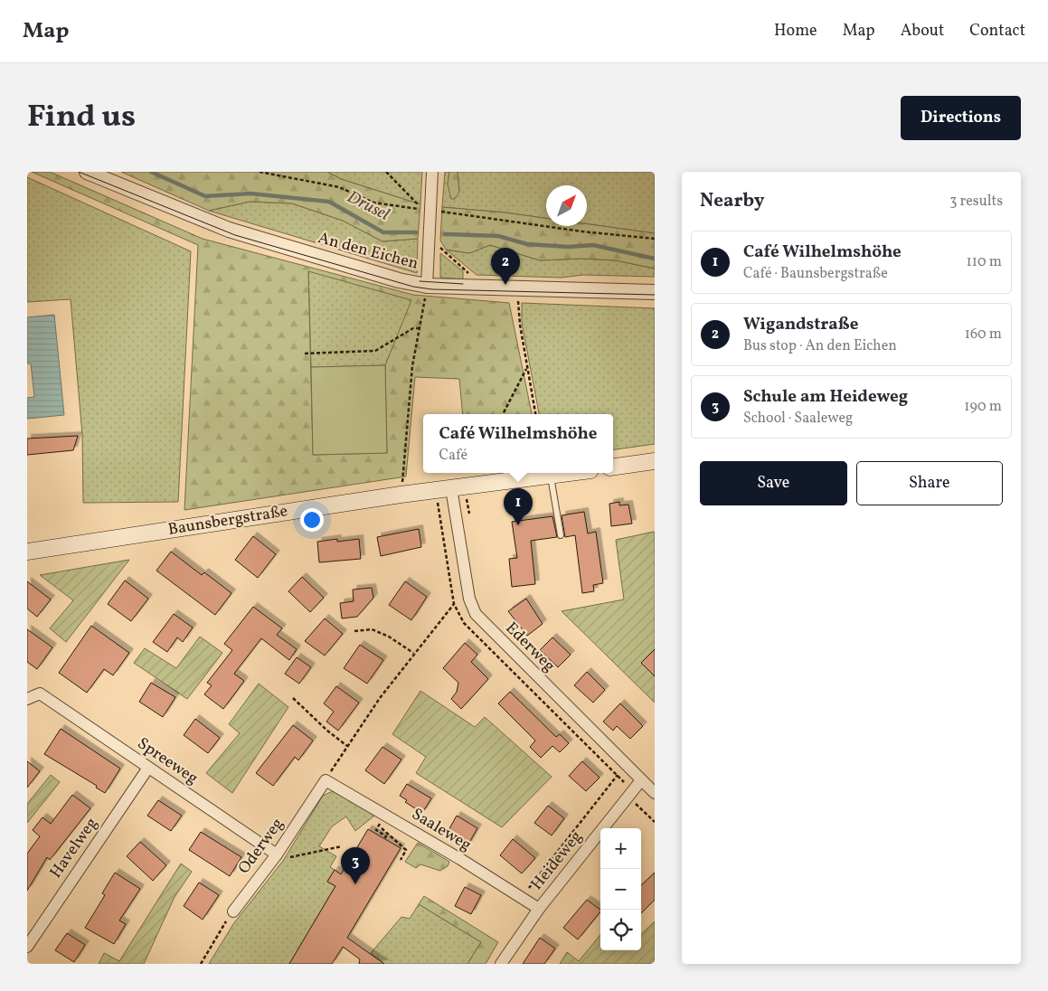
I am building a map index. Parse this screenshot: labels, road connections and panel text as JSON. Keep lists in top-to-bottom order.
{
  "streets": {
    "main road": ["Baunsbergstraße"],
    "street": [
      "An den Eichen",
      "Ederweg",
      "Spreeweg",
      "Saaleweg",
      "Oderweg",
      "Havelweg",
      "Heideweg"
    ]
  },
  "crossings": [
    ["Baunsbergstraße", "Ederweg"],
    ["Ederweg", "Heideweg"],
    ["Spreeweg", "Oderweg"],
    ["Spreeweg", "Havelweg"],
    ["Saaleweg", "Oderweg"],
    ["Saaleweg", "Heideweg"]
  ],
  "water": ["Drusel"],
  "north": "top right",
  "page": {
    "header": "Map",
    "nav": [
      "Home",
      "Map",
      "About",
      "Contact"
    ],
    "title": "Find us",
    "buttons": [
      "Directions",
      ["Save", "Share"]
    ],
    "heading": ["Nearby", "3 results"],
    "list": [
      {
        "mark": "1",
        "name": "Café Wilhelmshöhe",
        "note": "Café · Baunsbergstraße",
        "value": "110 m"
      },
      {
        "mark": "2",
        "name": "Wigandstraße",
        "note": "Bus stop · An den Eichen",
        "value": "160 m"
      },
      {
        "mark": "3",
        "name": "Schule am Heideweg",
        "note": "School · Saaleweg",
        "value": "190 m"
      }
    ],
    "pins": ["2", "1", "3"],
    "popup": ["Café Wilhelmshöhe", "Café"],
    "map_buttons": ["+", "−"]
  }
}
